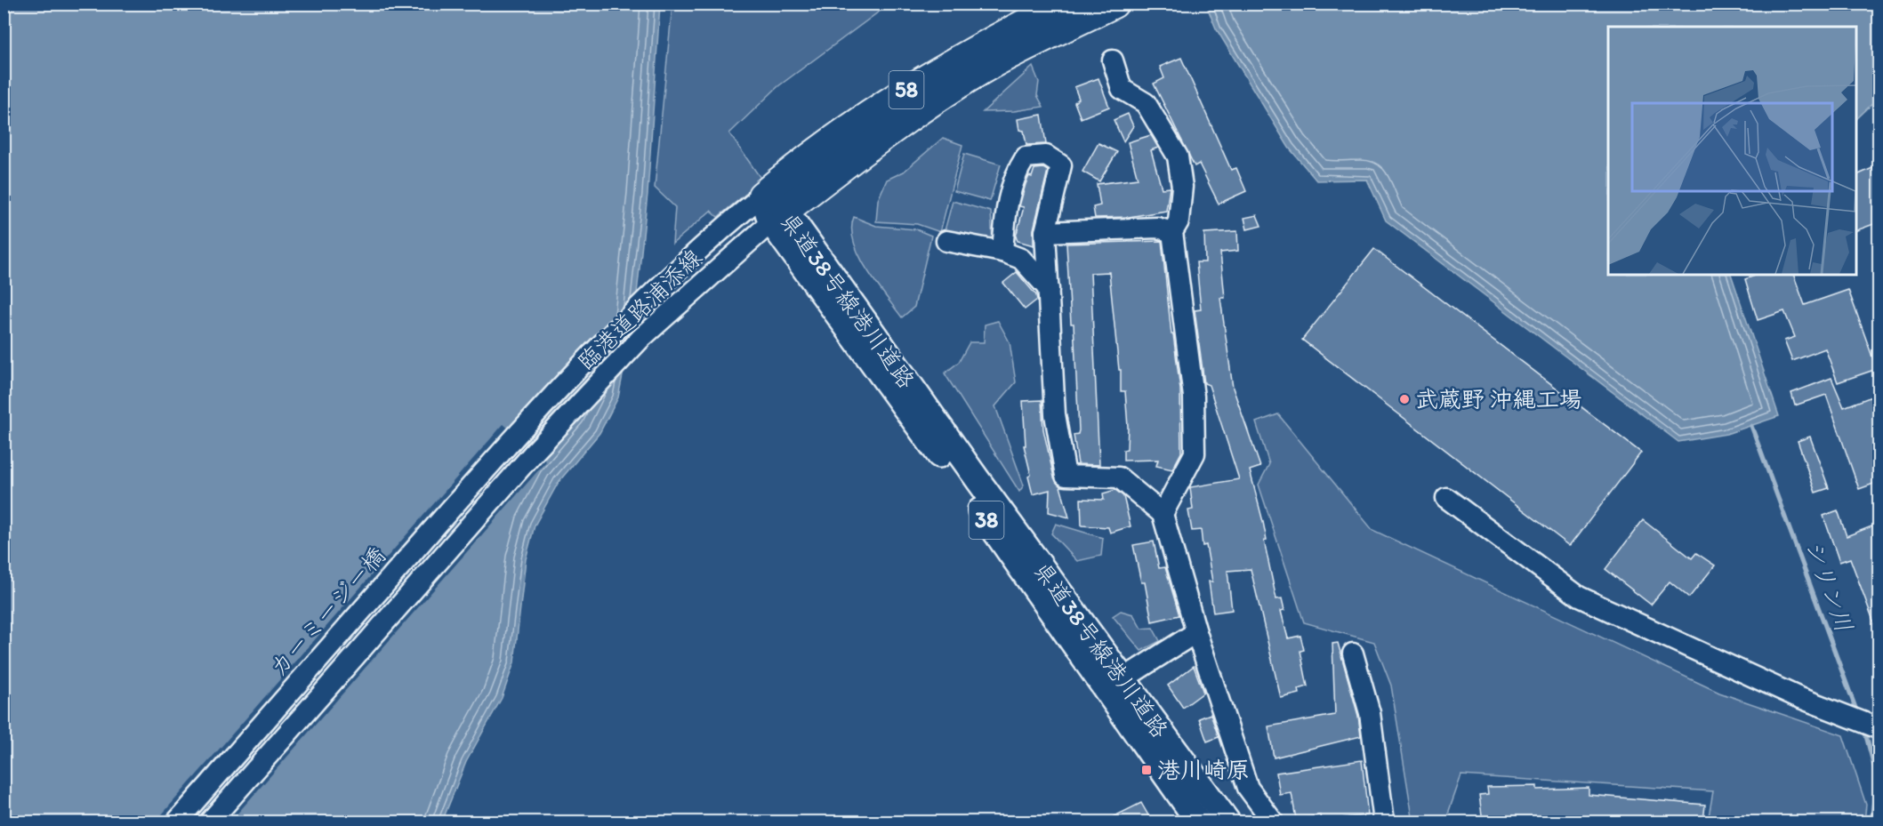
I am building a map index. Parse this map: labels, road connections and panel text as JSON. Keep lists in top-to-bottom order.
{
  "streets": {
    "highway": ["58"],
    "main road": ["県道38号線港川道路", "38"],
    "street": ["臨港道路浦添線", "カーミージー橋"]
  },
  "crossings": [
    ["58", "県道38号線港川道路"],
    ["58", "臨港道路浦添線"],
    ["県道38号線港川道路", "臨港道路浦添線"],
    ["臨港道路浦添線", "カーミージー橋"]
  ],
  "water": ["シリン川"],
  "places": {
    "other": ["武蔵野 沖縄工場"],
    "transit": ["港川崎原"]
  }
}
